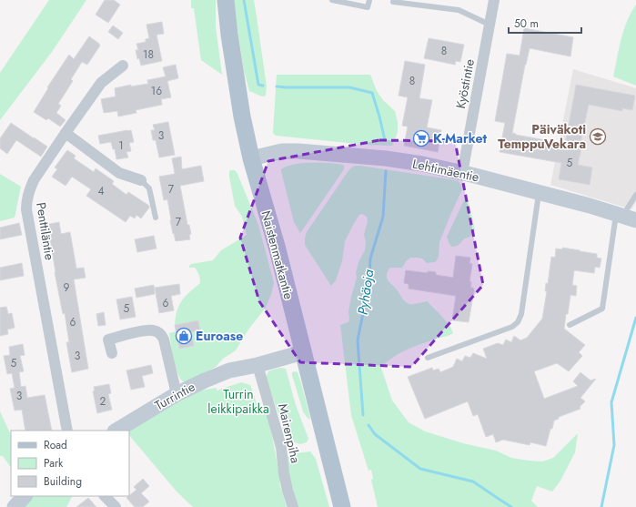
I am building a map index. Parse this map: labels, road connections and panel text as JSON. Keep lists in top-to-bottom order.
{
  "streets": {
    "main road": ["Naistenmatkantie"],
    "street": [
      "Kyöstintie",
      "Lehtimäentie",
      "Penttiläntie",
      "Turrintie",
      "Mairenpiha"
    ]
  },
  "crossings": [
    ["Kyöstintie", "Lehtimäentie"],
    ["Lehtimäentie", "Naistenmatkantie"],
    ["Naistenmatkantie", "Turrintie"],
    ["Turrintie", "Mairenpiha"]
  ],
  "water": ["Pyhäoja"],
  "parks": ["Turrin leikkipaikka"],
  "places": {
    "school or university": ["Päiväkoti TemppuVekara"],
    "supermarket": ["K-Market"],
    "shop": ["Euroase"]
  },
  "house_numbers": [
    "8",
    "18",
    "8",
    "16",
    "3",
    "1",
    "5",
    "7",
    "4",
    "7",
    "9",
    "6",
    "5",
    "6",
    "3",
    "5",
    "3",
    "2"
  ],
  "legend": ["Road", "Park", "Building"],
  "scale_bar": "50 m"
}
